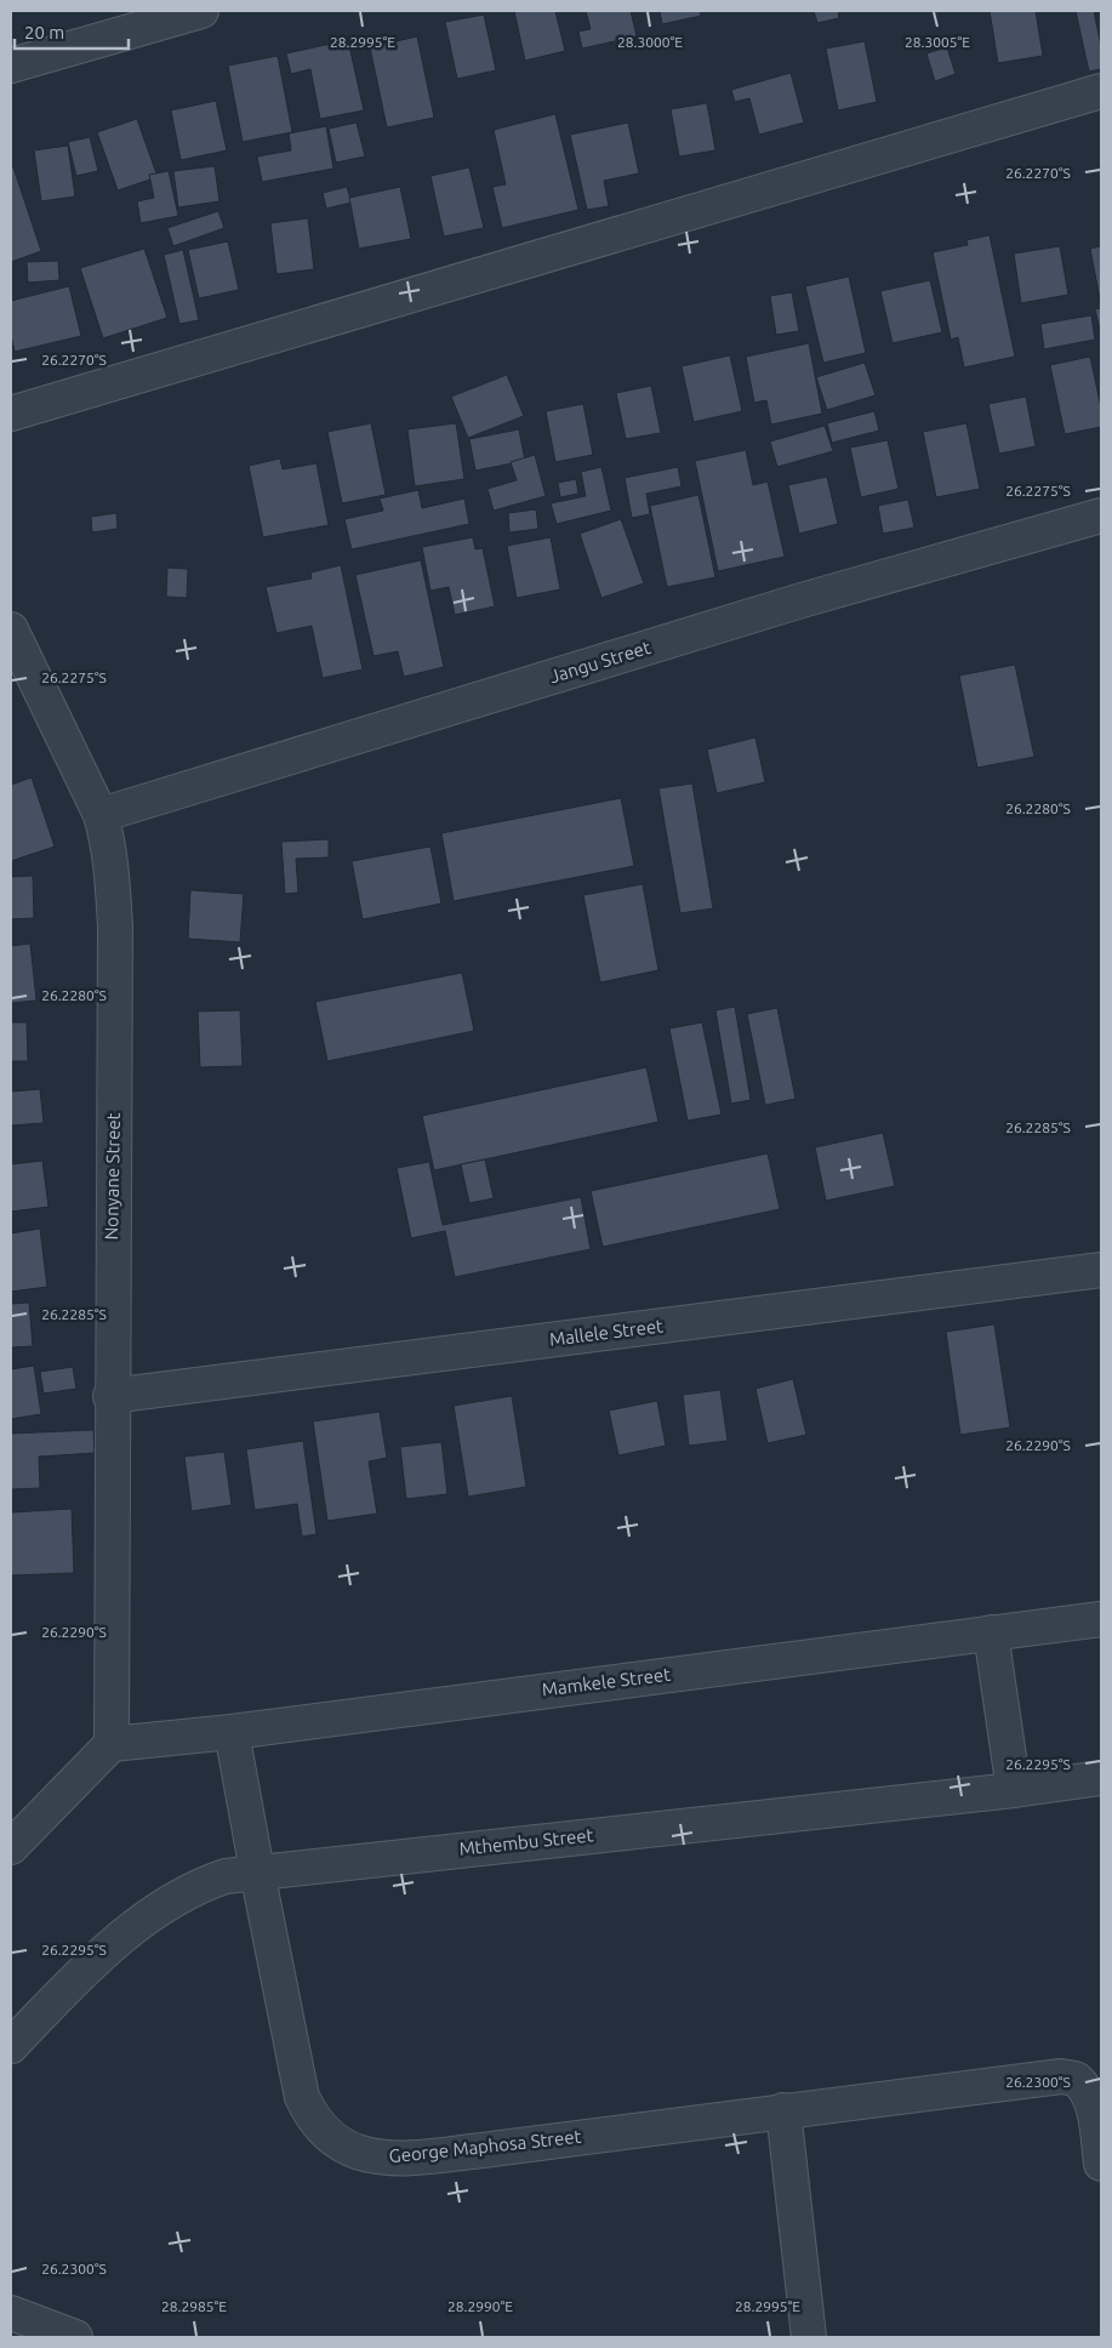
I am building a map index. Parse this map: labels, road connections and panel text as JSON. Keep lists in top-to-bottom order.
{
  "streets": {
    "street": [
      "Jangu Street",
      "Nonyane Street",
      "Mallele Street",
      "Mamkele Street",
      "Mthembu Street",
      "George Maphosa Street"
    ]
  },
  "crossings": [
    ["Jangu Street", "Nonyane Street"],
    ["Nonyane Street", "Mallele Street"],
    ["Nonyane Street", "Mamkele Street"],
    ["Mamkele Street", "George Maphosa Street"],
    ["Mthembu Street", "George Maphosa Street"]
  ],
  "scale_bar": "20 m",
  "coordinates": [
    "28.2995°E",
    "28.3000°E",
    "28.3005°E",
    "26.2270°S",
    "26.2275°S",
    "26.2280°S",
    "26.2285°S",
    "26.2290°S",
    "26.2295°S",
    "26.2300°S",
    "28.2985°E",
    "28.2990°E"
  ]
}
